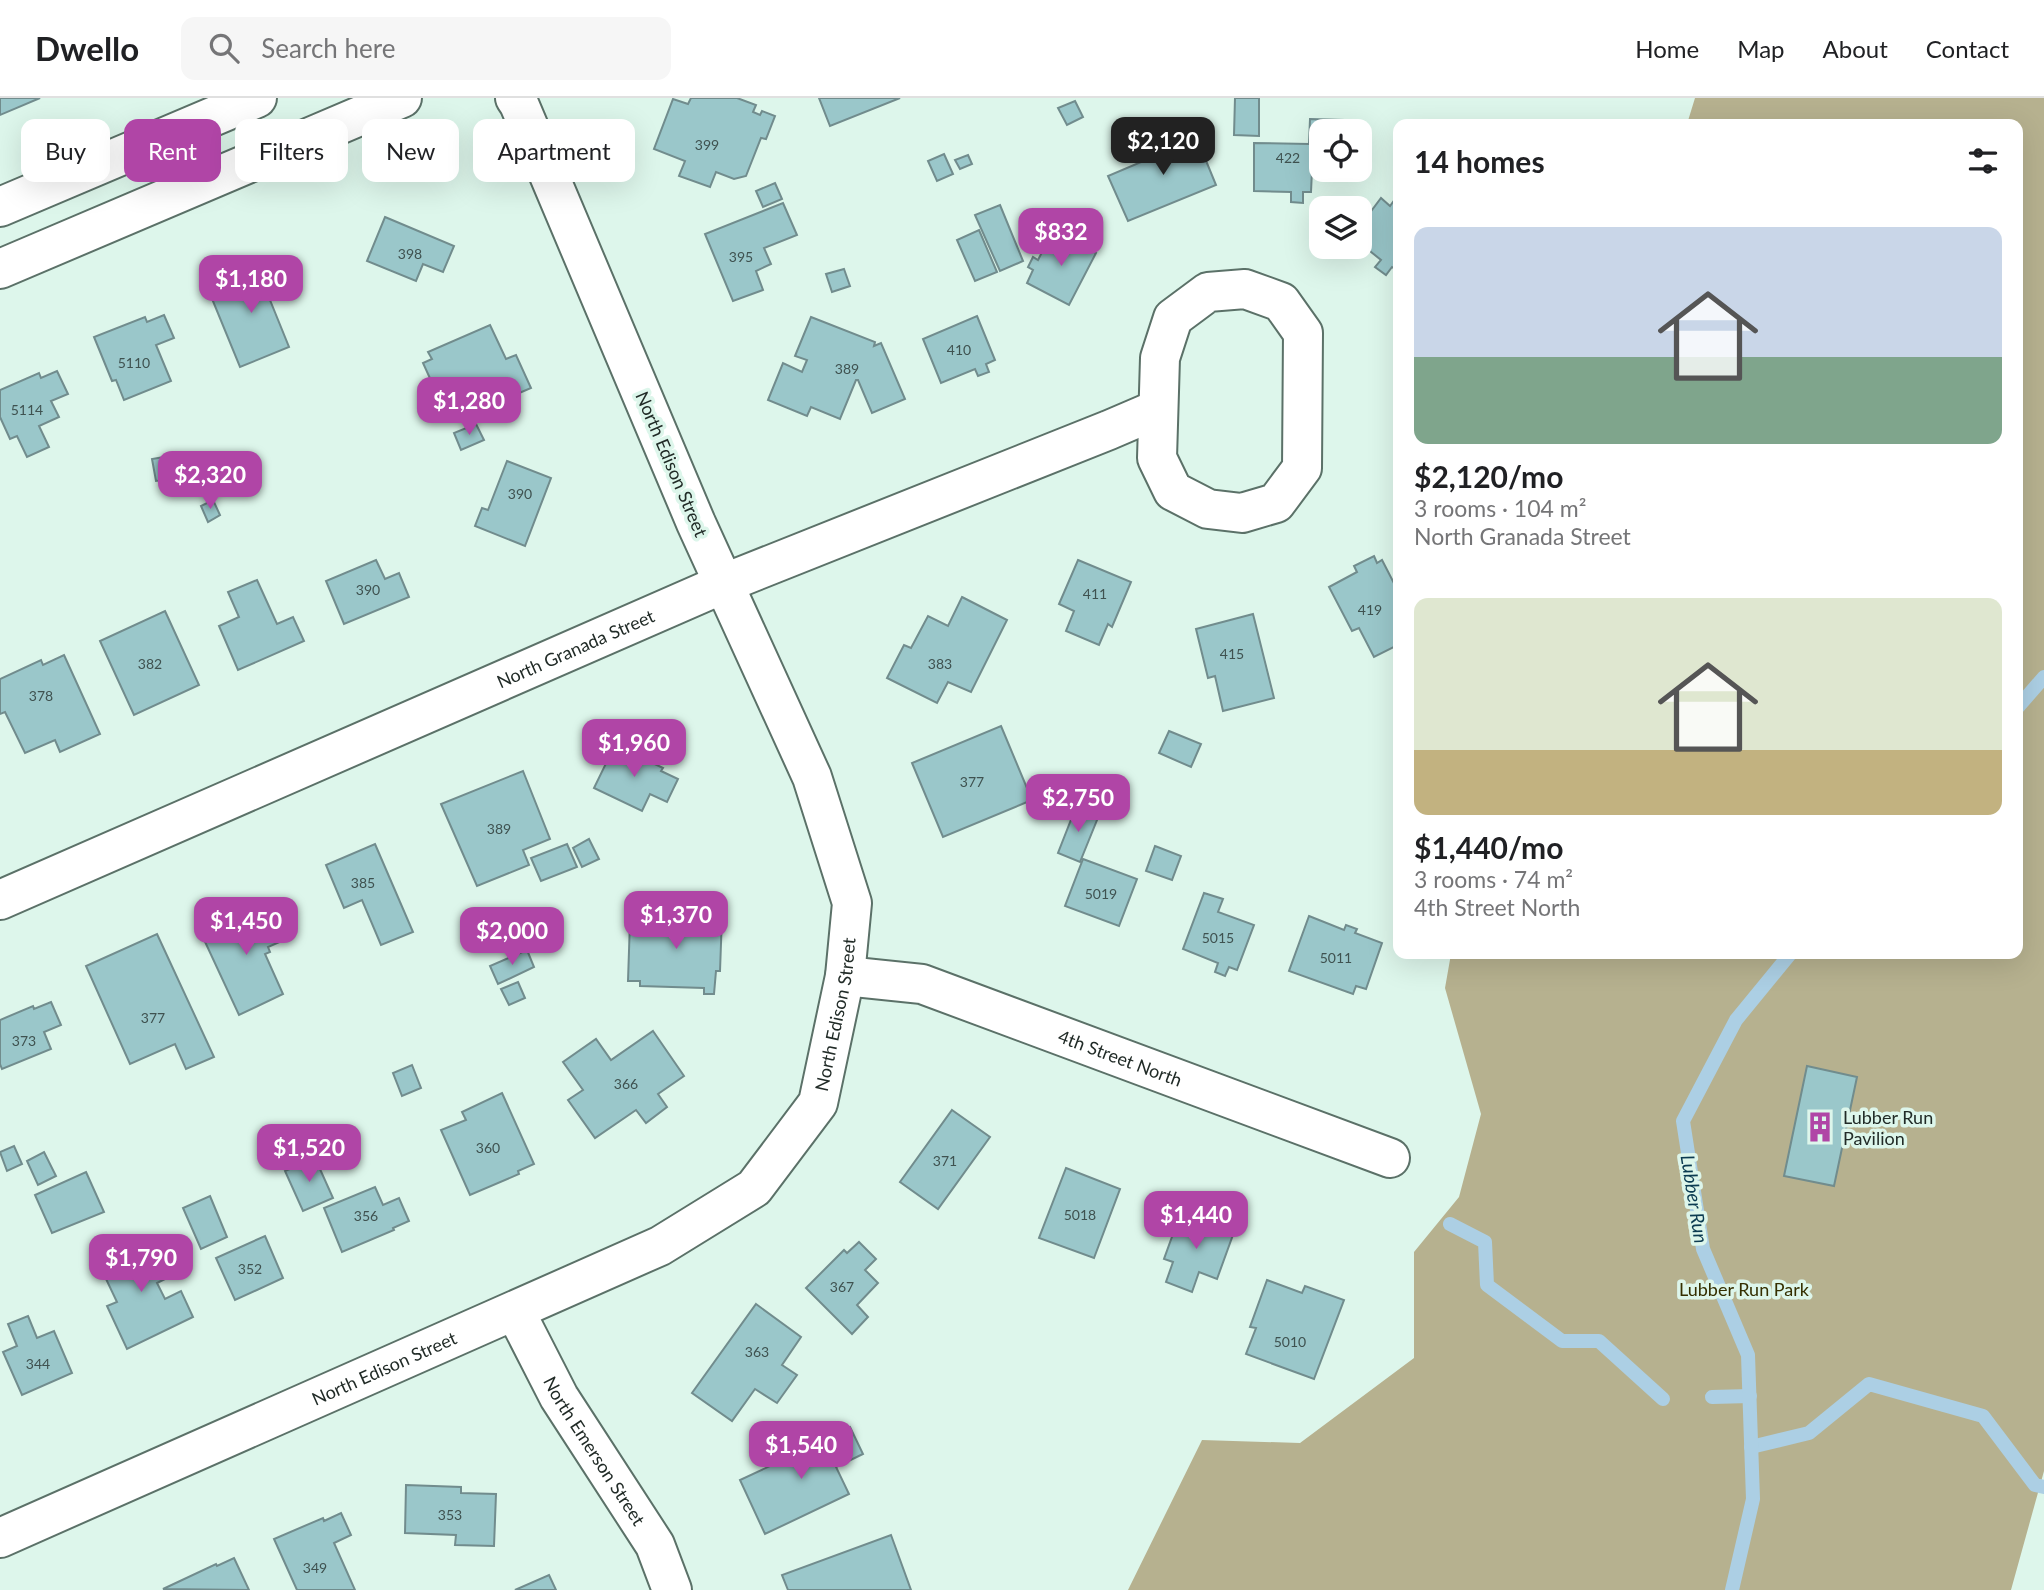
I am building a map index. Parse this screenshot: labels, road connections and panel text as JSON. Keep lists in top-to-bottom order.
{
  "streets": {
    "street": [
      "North Edison Street",
      "North Granada Street",
      "4th Street North",
      "North Emerson Street"
    ]
  },
  "crossings": [
    ["North Edison Street", "North Granada Street"],
    ["North Edison Street", "4th Street North"],
    ["North Edison Street", "North Emerson Street"]
  ],
  "water": ["Lubber Run"],
  "parks": ["Lubber Run Park"],
  "places": {
    "building": ["Lubber Run Pavilion"]
  },
  "house_numbers": [
    "399",
    "422",
    "398",
    "395",
    "410",
    "5110",
    "389",
    "5114",
    "390",
    "390",
    "411",
    "419",
    "415",
    "382",
    "383",
    "378",
    "377",
    "389",
    "385",
    "5019",
    "5015",
    "5011",
    "377",
    "373",
    "366",
    "360",
    "371",
    "5018",
    "356",
    "352",
    "367",
    "5010",
    "363",
    "344",
    "353",
    "349"
  ],
  "page": {
    "header": "Dwello",
    "search": "Search here",
    "nav": [
      "Home",
      "Map",
      "About",
      "Contact"
    ],
    "price": [
      "$2,120",
      "$832",
      "$1,180",
      "$1,280",
      "$2,320",
      "$1,960",
      "$2,750",
      "$1,370",
      "$1,450",
      "$2,000",
      "$1,520",
      "$1,440",
      "$1,790",
      "$1,540"
    ],
    "chip": [
      "Buy",
      "Rent",
      "Filters",
      "New",
      "Apartment"
    ],
    "heading": "14 homes",
    "list": [
      {
        "name": "$2,120/mo",
        "note": "3 rooms · 104 m² · North Granada Street"
      },
      {
        "name": "$1,440/mo",
        "note": "3 rooms · 74 m² · 4th Street North"
      }
    ]
  }
}
